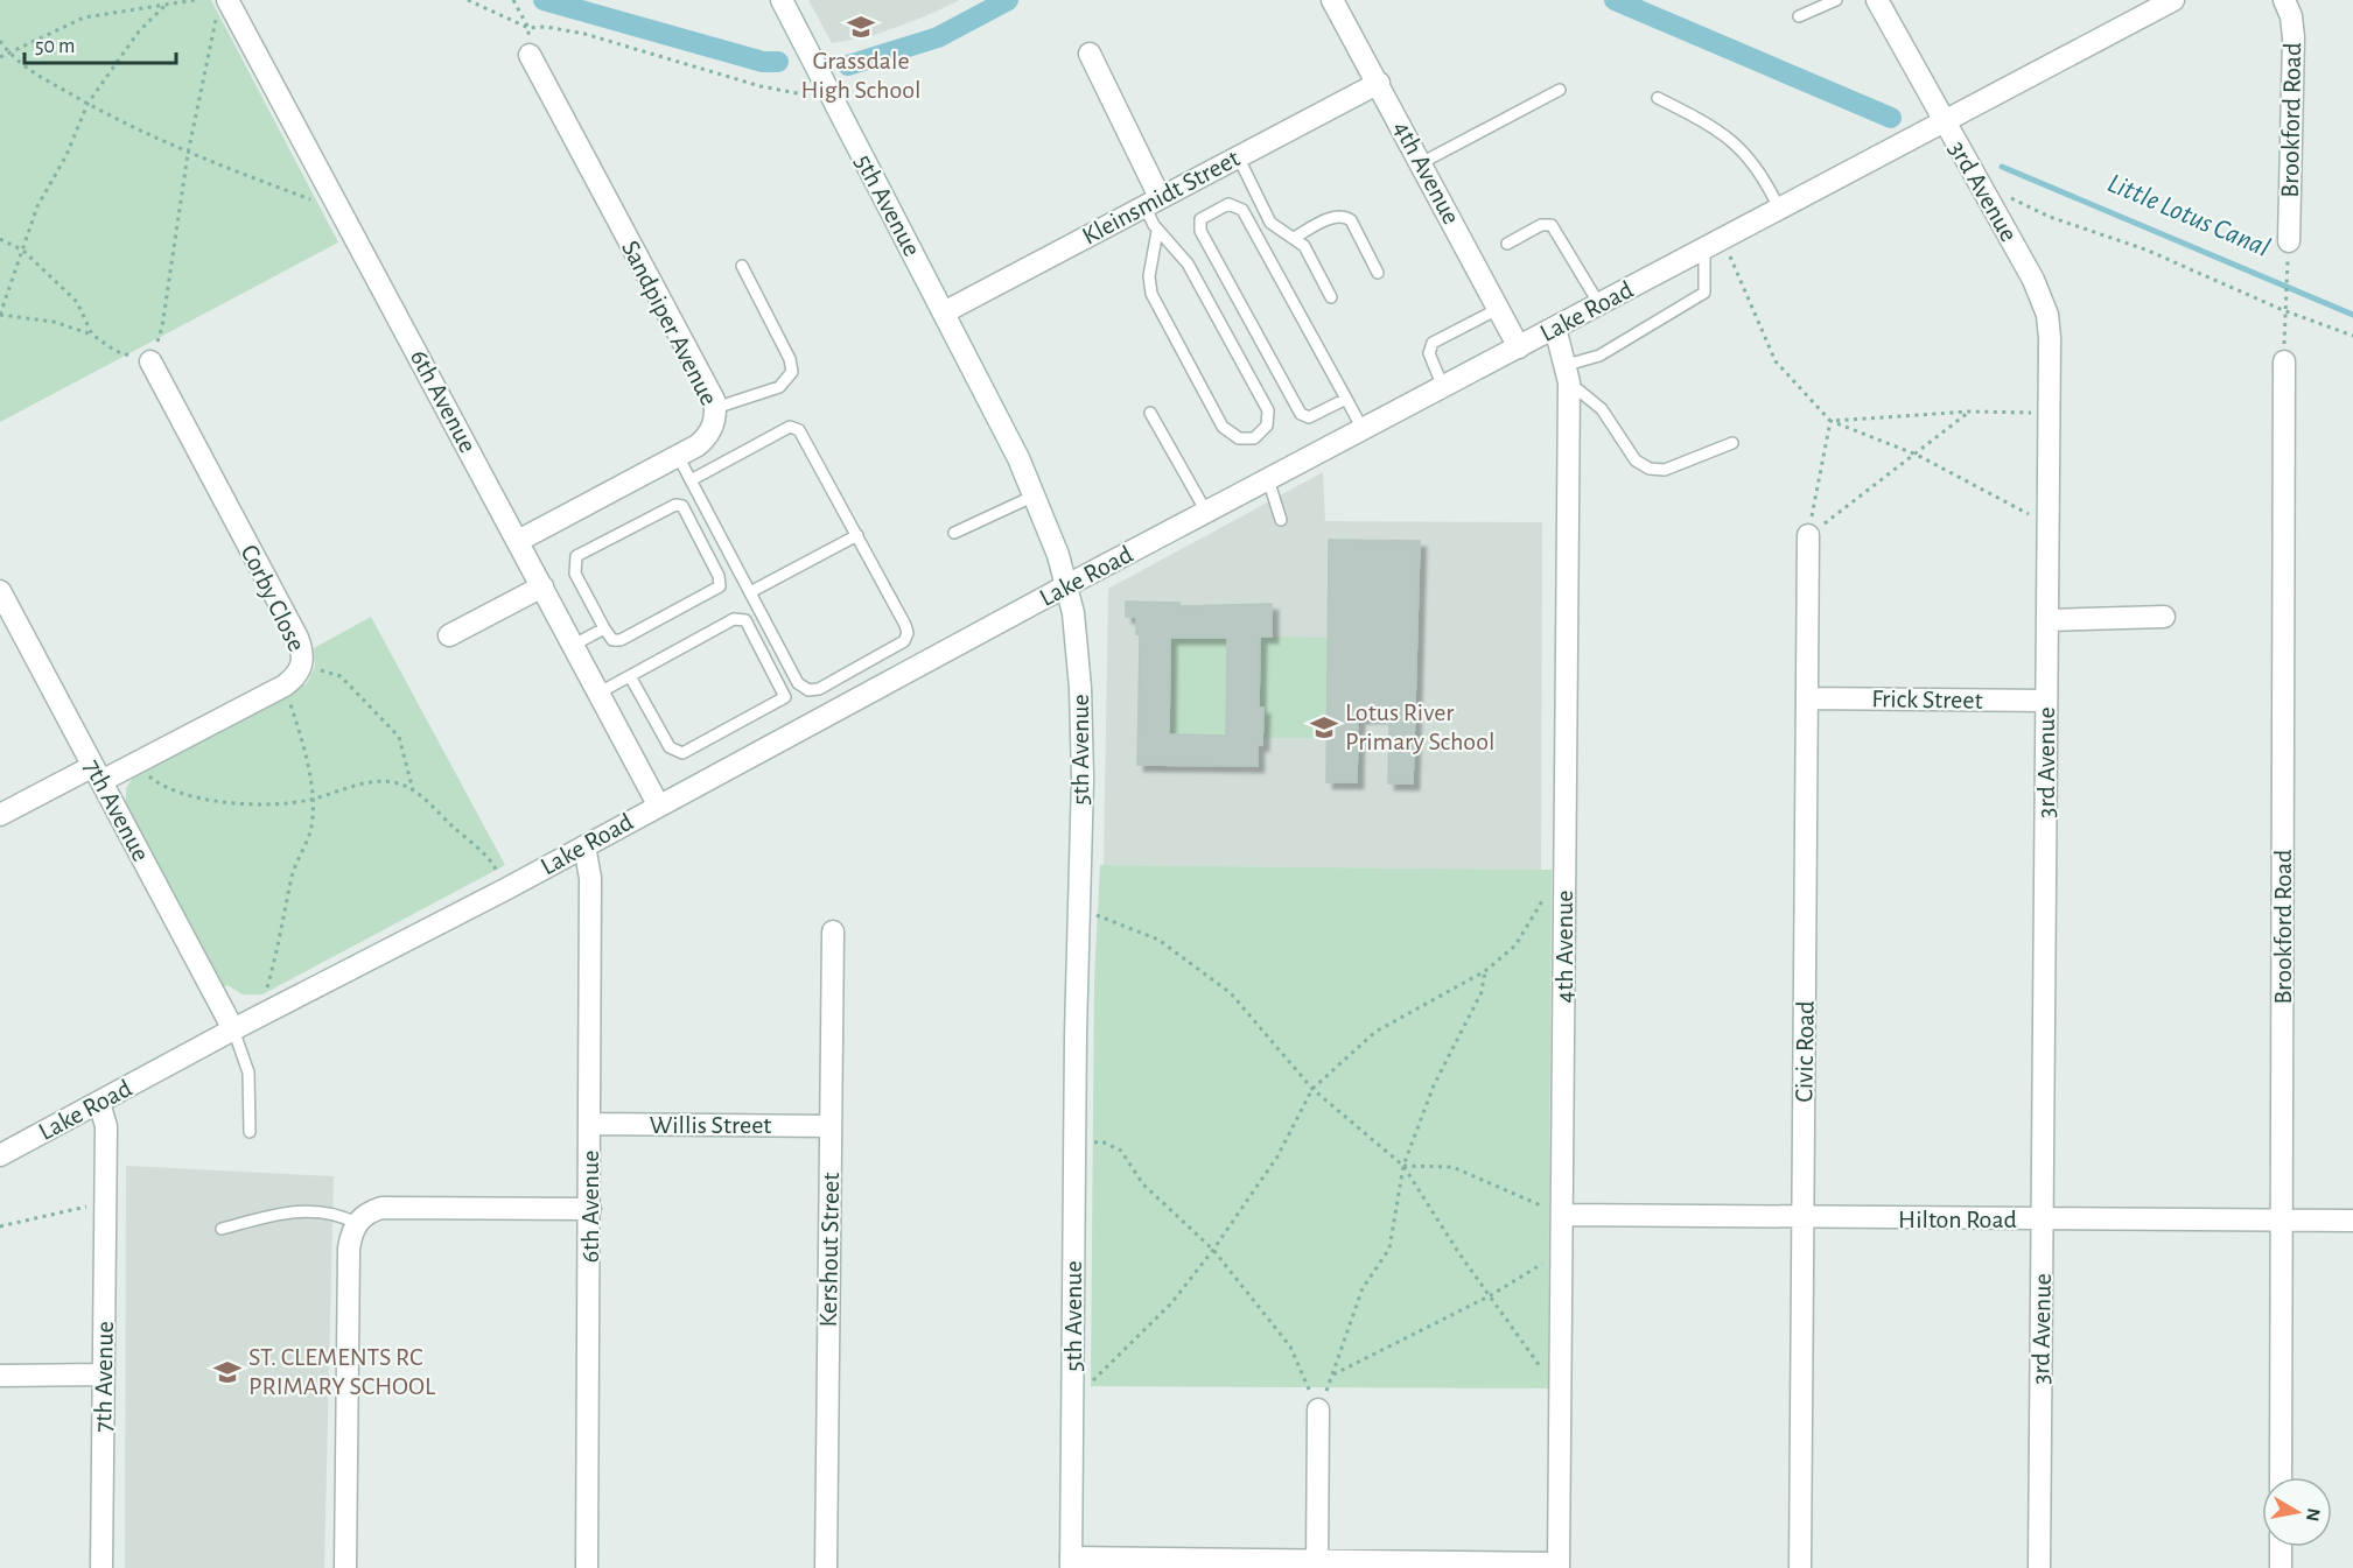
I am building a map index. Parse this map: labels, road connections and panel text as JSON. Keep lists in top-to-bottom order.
{
  "streets": {
    "street": [
      "Brookford Road",
      "4th Avenue",
      "3rd Avenue",
      "Kleinsmidt Street",
      "5th Avenue",
      "Lake Road",
      "Sandpiper Avenue",
      "6th Avenue",
      "Corby Close",
      "Frick Street",
      "7th Avenue",
      "Civic Road",
      "Willis Street",
      "Hilton Road",
      "Kershout Street"
    ]
  },
  "crossings": [
    ["Brookford Road", "Hilton Road"],
    ["4th Avenue", "Kleinsmidt Street"],
    ["4th Avenue", "Lake Road"],
    ["4th Avenue", "Hilton Road"],
    ["3rd Avenue", "Lake Road"],
    ["3rd Avenue", "Frick Street"],
    ["3rd Avenue", "Hilton Road"],
    ["Kleinsmidt Street", "5th Avenue"],
    ["5th Avenue", "Lake Road"],
    ["Lake Road", "6th Avenue"],
    ["Lake Road", "7th Avenue"],
    ["Sandpiper Avenue", "6th Avenue"],
    ["6th Avenue", "Willis Street"],
    ["Corby Close", "7th Avenue"],
    ["Frick Street", "Civic Road"],
    ["Civic Road", "Hilton Road"],
    ["Willis Street", "Kershout Street"]
  ],
  "water": ["Little Lotus Canal"],
  "places": {
    "school or university": ["Grassdale High School", "Lotus River Primary School", "ST. CLEMENTS RC PRIMARY SCHOOL"]
  },
  "scale_bar": "50 m",
  "north": "right"
}
